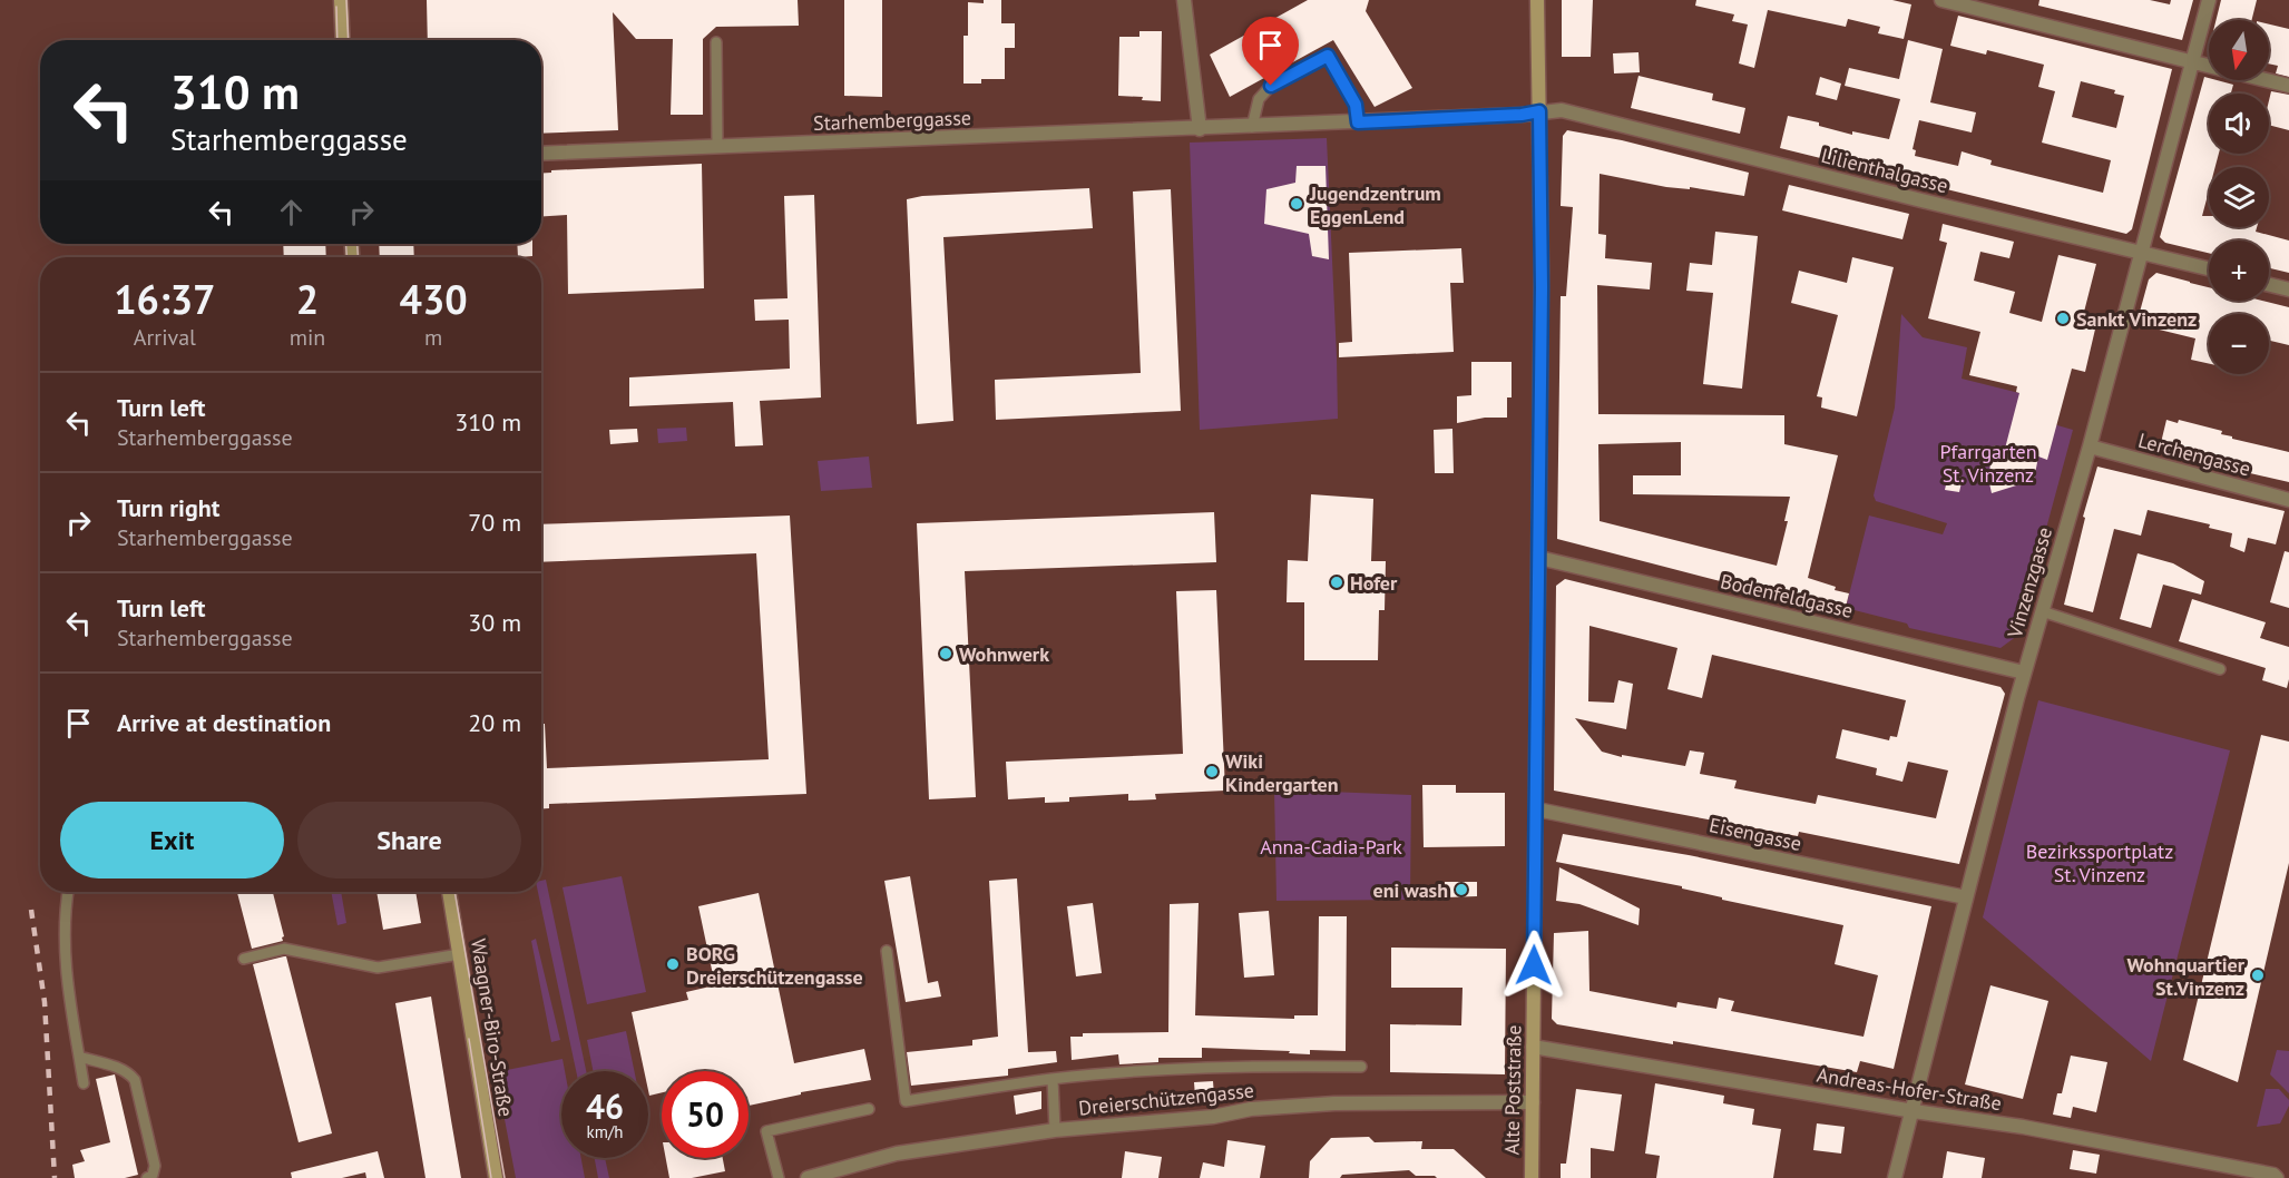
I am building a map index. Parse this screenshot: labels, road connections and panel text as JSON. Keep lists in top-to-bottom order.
{
  "streets": {
    "main road": ["Waagner-Biro-Straße", "Alte Poststraße"],
    "street": [
      "Starhemberggasse",
      "Lilienthalgasse",
      "Lerchengasse",
      "Vinzenzgasse",
      "Bodenfeldgasse",
      "Eisengasse",
      "Andreas-Hofer-Straße",
      "Dreierschützengasse"
    ]
  },
  "crossings": [
    ["Starhemberggasse", "Lilienthalgasse"],
    ["Starhemberggasse", "Alte Poststraße"],
    ["Lilienthalgasse", "Vinzenzgasse"],
    ["Lilienthalgasse", "Alte Poststraße"],
    ["Lerchengasse", "Vinzenzgasse"],
    ["Vinzenzgasse", "Bodenfeldgasse"],
    ["Vinzenzgasse", "Eisengasse"],
    ["Vinzenzgasse", "Andreas-Hofer-Straße"],
    ["Bodenfeldgasse", "Alte Poststraße"],
    ["Eisengasse", "Alte Poststraße"],
    ["Andreas-Hofer-Straße", "Alte Poststraße"],
    ["Alte Poststraße", "Dreierschützengasse"]
  ],
  "parks": ["Pfarrgarten St. Vinzenz", "Anna-Cadia-Park", "Bezirkssportplatz St. Vinzenz"],
  "places": [
    "Jugendzentrum EggenLend",
    "Sankt Vinzenz",
    "Hofer",
    "Wohnwerk",
    "Wiki Kindergarten",
    "eni wash",
    "BORG Dreierschützengasse",
    "Wohnquartier St.Vinzenz"
  ],
  "north": "bottom",
  "page": {
    "map_buttons": ["+", "−"],
    "turn": ["310 m", "Starhemberggasse"],
    "eta": [
      "16:37",
      "Arrival",
      "2",
      "min",
      "430",
      "m"
    ],
    "list": [
      {
        "name": "Turn left",
        "note": "Starhemberggasse",
        "value": "310 m"
      },
      {
        "name": "Turn right",
        "note": "Starhemberggasse",
        "value": "70 m"
      },
      {
        "name": "Turn left",
        "note": "Starhemberggasse",
        "value": "30 m"
      },
      {
        "name": "Arrive at destination",
        "value": "20 m"
      }
    ],
    "buttons": ["Exit", "Share"],
    "speed": "46 km/h",
    "limit": "50"
  }
}
